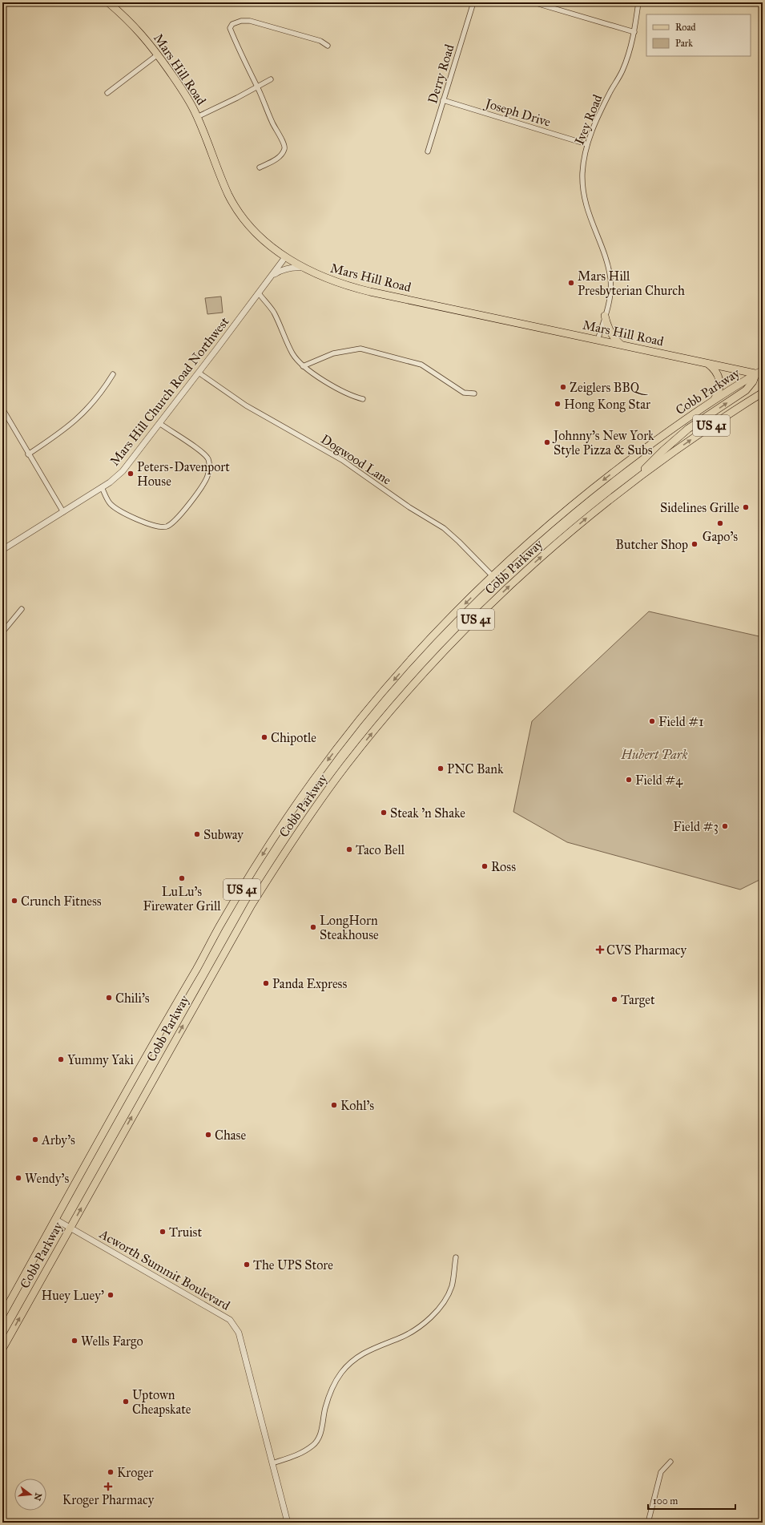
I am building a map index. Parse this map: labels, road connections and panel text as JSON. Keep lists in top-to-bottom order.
{
  "streets": {
    "main road": ["Mars Hill Road", "Cobb Parkway", "US 41"],
    "street": [
      "Derry Road",
      "Joseph Drive",
      "Ivey Road",
      "Mars Hill Church Road Northwest",
      "Dogwood Lane",
      "Acworth Summit Boulevard"
    ]
  },
  "crossings": [
    ["Mars Hill Road", "Ivey Road"],
    ["Mars Hill Road", "Mars Hill Church Road Northwest"],
    ["Mars Hill Road", "Cobb Parkway"],
    ["Derry Road", "Joseph Drive"],
    ["Joseph Drive", "Ivey Road"],
    ["Mars Hill Church Road Northwest", "Dogwood Lane"],
    ["Cobb Parkway", "Dogwood Lane"],
    ["Cobb Parkway", "Acworth Summit Boulevard"]
  ],
  "parks": ["Hubert Park"],
  "places": {
    "other": [
      "Mars Hill Presbyterian Church",
      "Zeiglers BBQ",
      "Hong Kong Star",
      "Johnny's New York Style Pizza & Subs",
      "Peters-Davenport House",
      "Sidelines Grille",
      "Gapo's",
      "Butcher Shop",
      "Field #1",
      "Chipotle",
      "PNC Bank",
      "Field #4",
      "Steak 'n Shake",
      "Field #3",
      "Subway",
      "Taco Bell",
      "Ross",
      "LuLu's Firewater Grill",
      "Crunch Fitness",
      "LongHorn Steakhouse",
      "Panda Express",
      "Chili's",
      "Target",
      "Yummy Yaki",
      "Kohl's",
      "Chase",
      "Arby's",
      "Wendy's",
      "Truist",
      "The UPS Store",
      "Huey Luey'",
      "Wells Fargo",
      "Uptown Cheapskate",
      "Kroger"
    ],
    "health": ["CVS Pharmacy", "Kroger Pharmacy"]
  },
  "legend": ["Road", "Park"],
  "scale_bar": "100 m",
  "north": "right"
}
